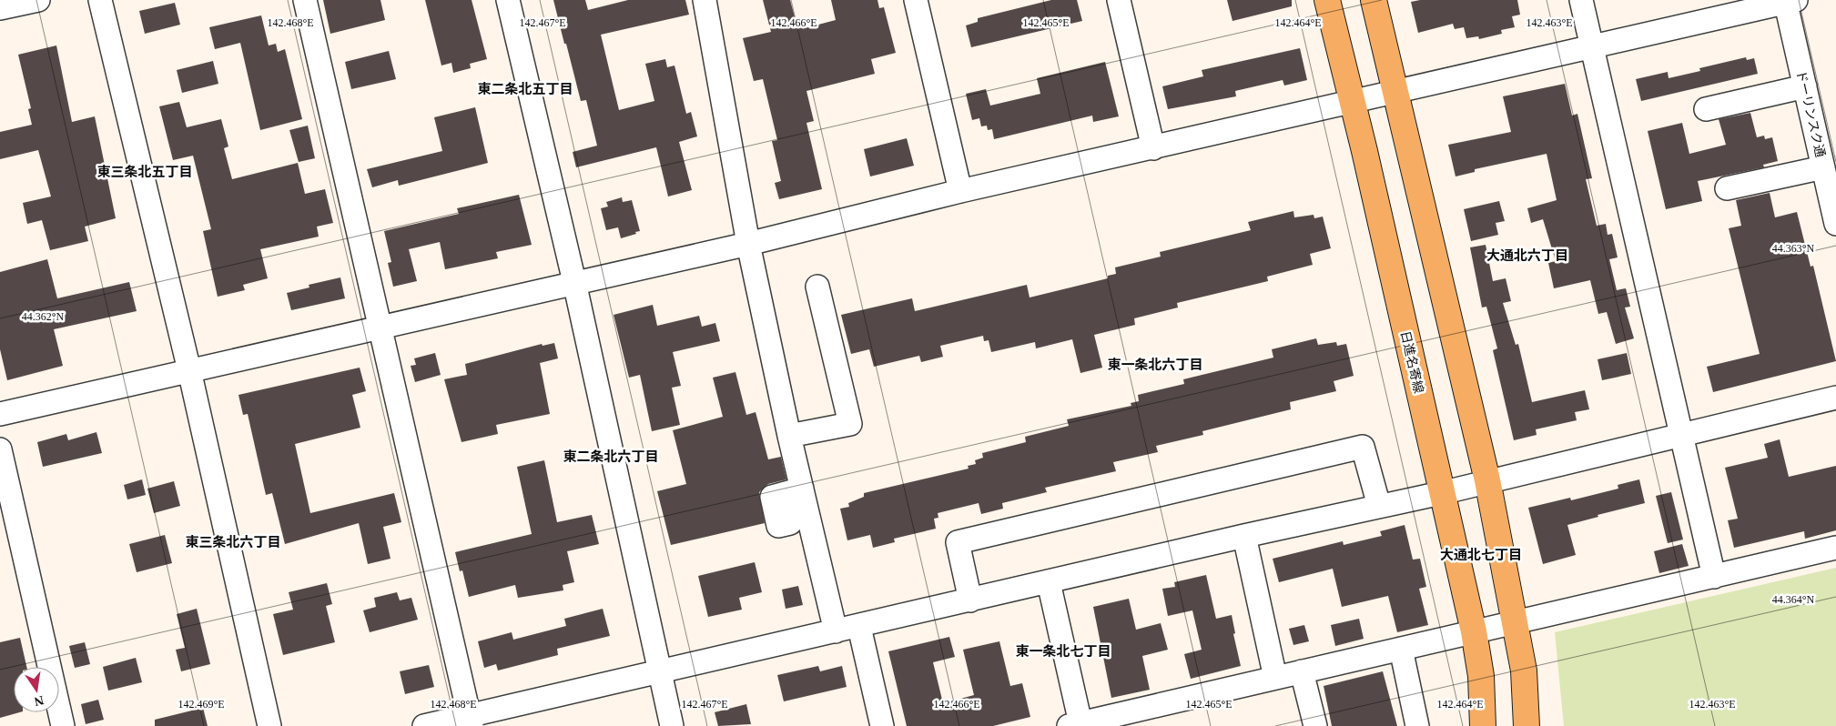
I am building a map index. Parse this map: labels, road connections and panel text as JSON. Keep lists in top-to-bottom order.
{
  "streets": {
    "main road": ["日進名寄線"],
    "street": ["ドーリンスク通"]
  },
  "districts": [
    "東二条北五丁目",
    "東三条北五丁目",
    "大通北六丁目",
    "東一条北六丁目",
    "東二条北六丁目",
    "東三条北六丁目",
    "大通北七丁目",
    "東一条北七丁目"
  ],
  "north": "bottom",
  "coordinates": [
    "142.468°E",
    "142.467°E",
    "142.466°E",
    "142.465°E",
    "142.464°E",
    "142.463°E",
    "44.363°N",
    "44.362°N",
    "44.364°N",
    "142.469°E"
  ]
}
